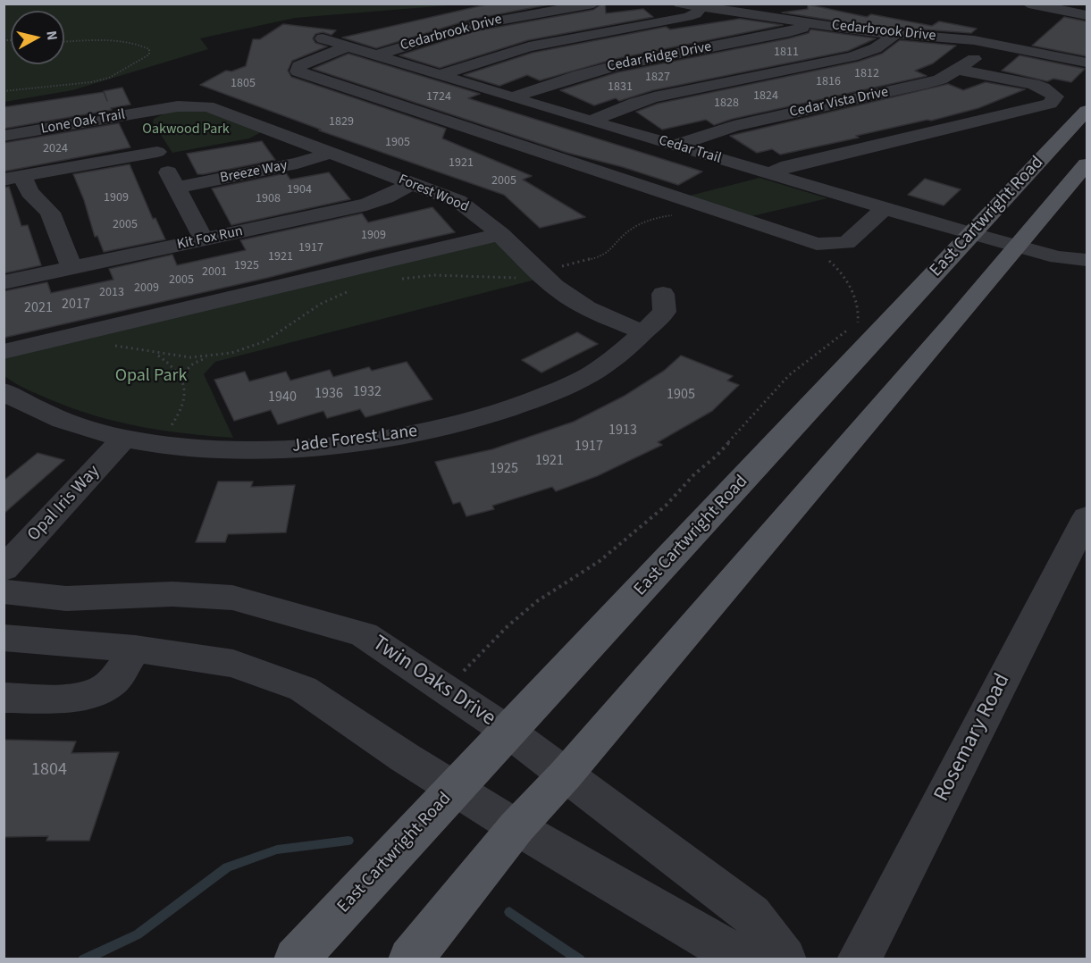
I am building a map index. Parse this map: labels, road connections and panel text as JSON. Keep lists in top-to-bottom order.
{
  "streets": {
    "main road": ["East Cartwright Road"],
    "street": [
      "Cedarbrook Drive",
      "Cedar Ridge Drive",
      "Cedar Vista Drive",
      "Lone Oak Trail",
      "Cedar Trail",
      "Breeze Way",
      "Forest Wood",
      "Kit Fox Run",
      "Jade Forest Lane",
      "Opal Iris Way",
      "Twin Oaks Drive",
      "Rosemary Road"
    ]
  },
  "crossings": [
    ["Cedarbrook Drive", "Cedar Ridge Drive"],
    ["Cedarbrook Drive", "Cedar Vista Drive"],
    ["Cedarbrook Drive", "Cedar Trail"],
    ["Cedar Ridge Drive", "Cedar Trail"],
    ["Cedar Vista Drive", "Cedar Trail"],
    ["Lone Oak Trail", "Forest Wood"],
    ["Cedar Trail", "East Cartwright Road"],
    ["Breeze Way", "Forest Wood"],
    ["Forest Wood", "Kit Fox Run"],
    ["Forest Wood", "Jade Forest Lane"],
    ["East Cartwright Road", "Twin Oaks Drive"],
    ["Jade Forest Lane", "Opal Iris Way"]
  ],
  "parks": ["Oakwood Park", "Opal Park"],
  "house_numbers": [
    "1811",
    "1812",
    "1827",
    "1816",
    "1805",
    "1831",
    "1824",
    "1724",
    "1828",
    "1829",
    "1905",
    "2024",
    "1921",
    "2005",
    "1904",
    "1909",
    "1908",
    "2005",
    "1909",
    "1917",
    "1921",
    "1925",
    "2001",
    "2005",
    "2009",
    "2013",
    "2017",
    "2021",
    "1932",
    "1936",
    "1905",
    "1940",
    "1913",
    "1917",
    "1921",
    "1925",
    "1804"
  ],
  "north": "right"
}
